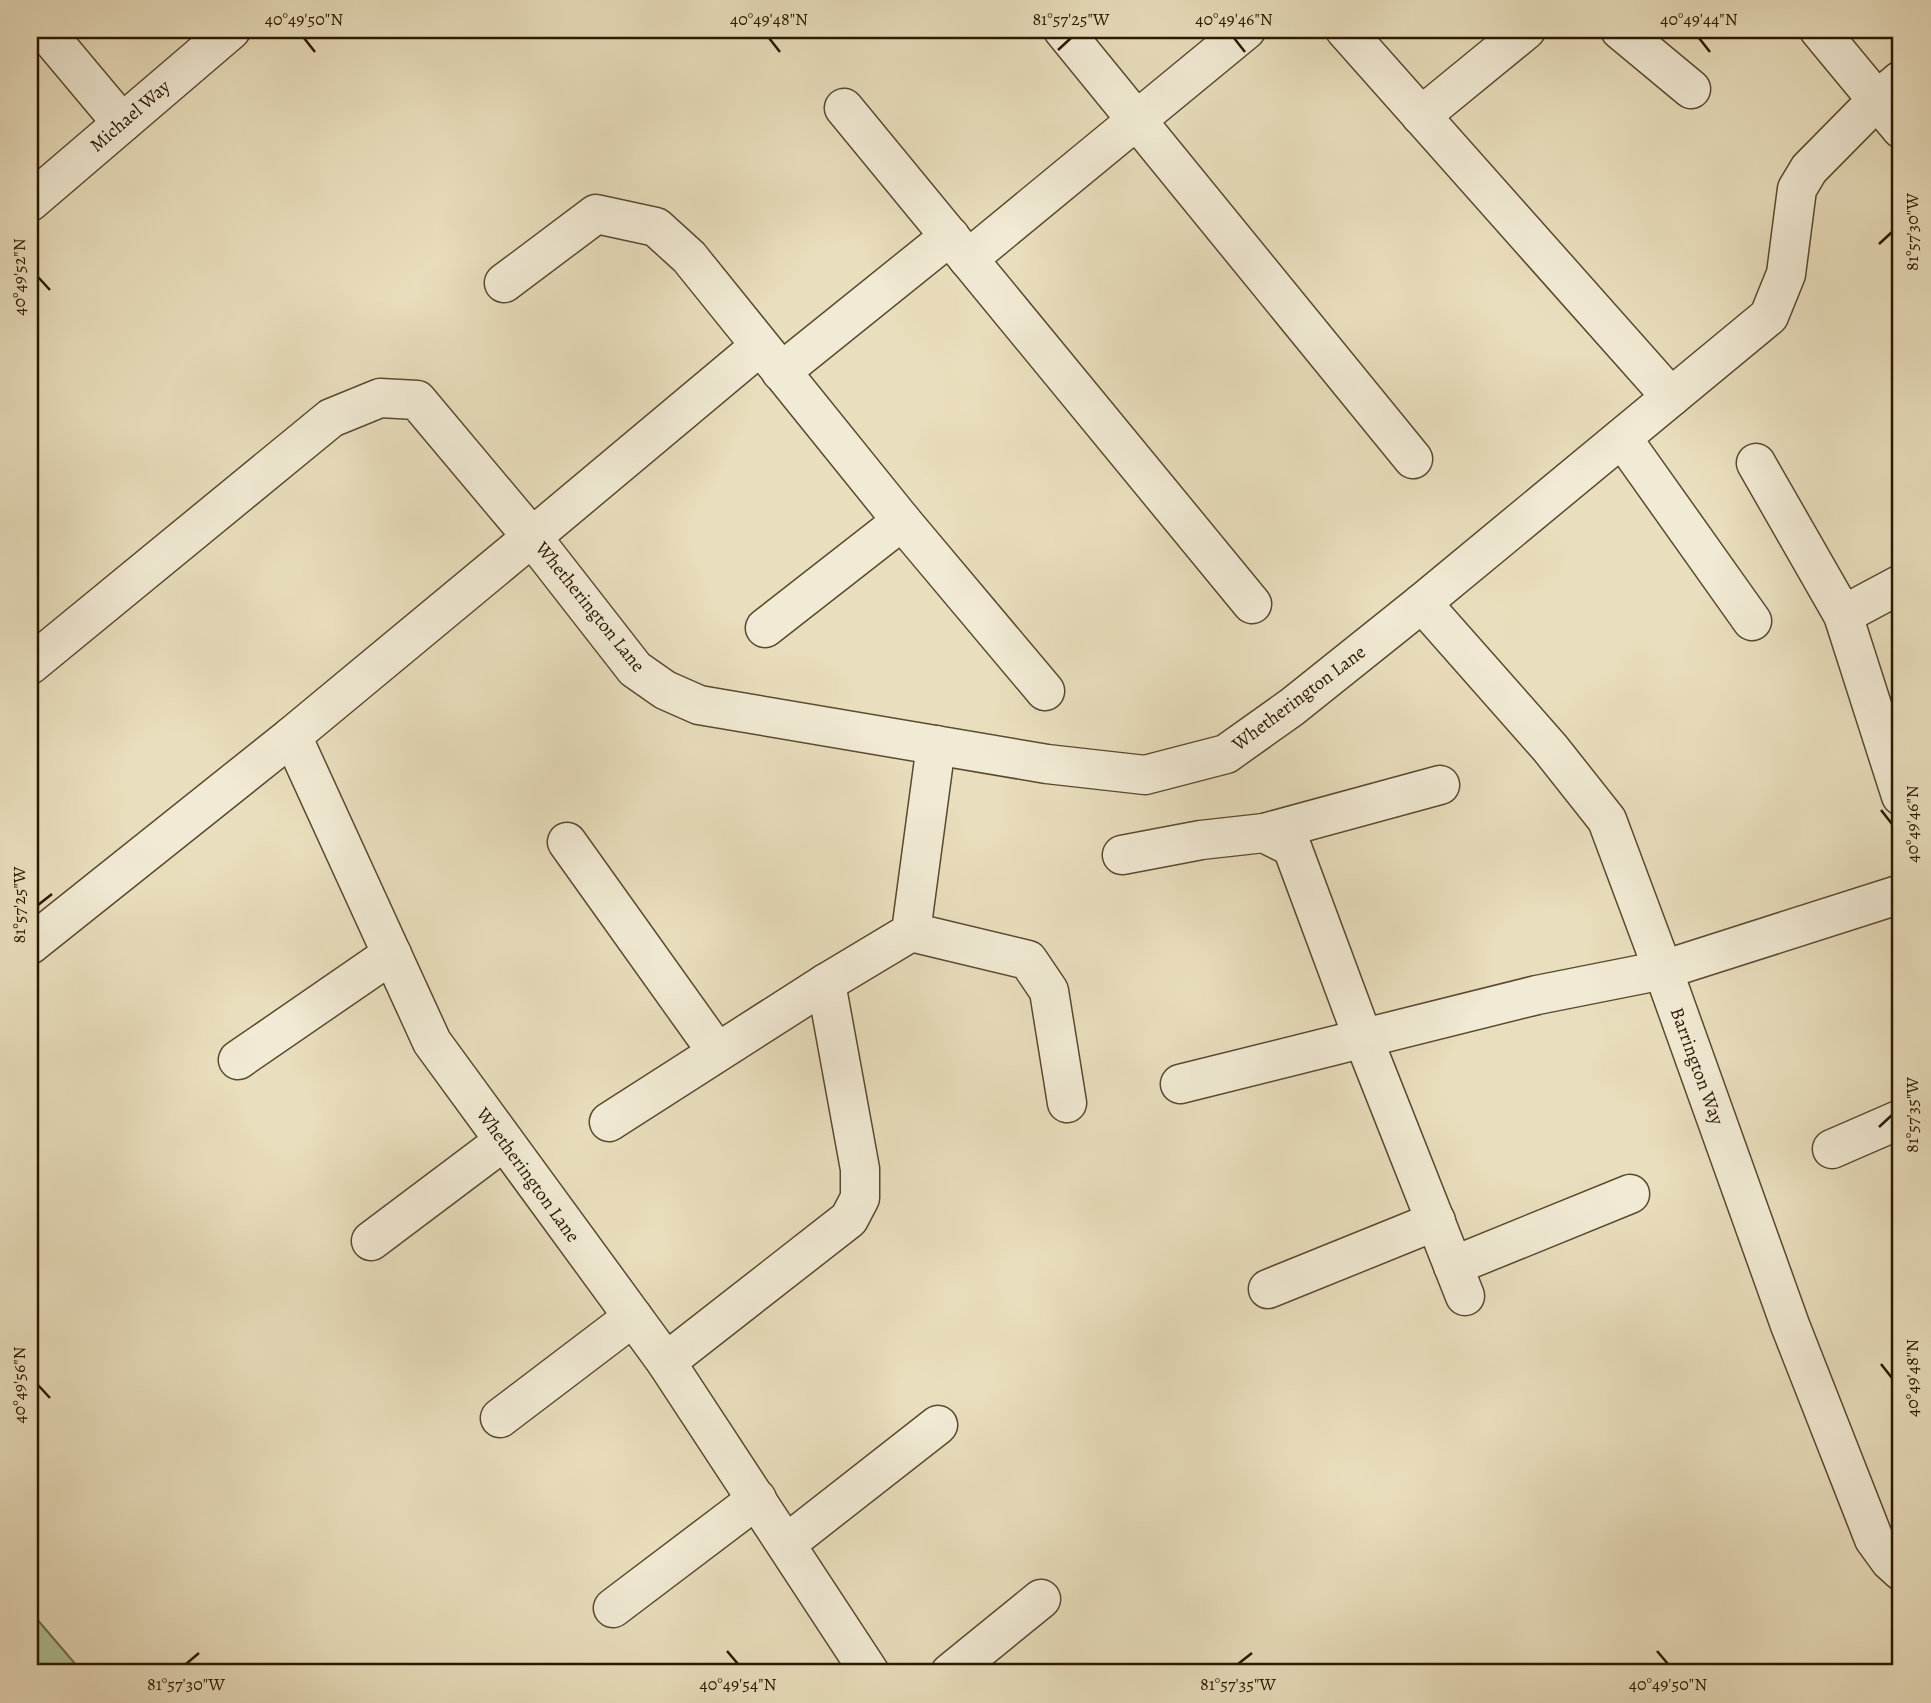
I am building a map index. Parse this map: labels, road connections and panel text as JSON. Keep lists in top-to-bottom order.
{
  "streets": {
    "street": ["Michael Way", "Whetherington Lane", "Barrington Way"]
  },
  "crossings": [
    ["Whetherington Lane", "Barrington Way"]
  ],
  "coordinates": [
    "40°49'50\"N",
    "40°49'48\"N",
    "81°57'25\"W",
    "40°49'46\"N",
    "40°49'44\"N",
    "81°57'30\"W",
    "40°49'52\"N",
    "81°57'35\"W",
    "40°49'56\"N",
    "40°49'54\"N"
  ]
}
